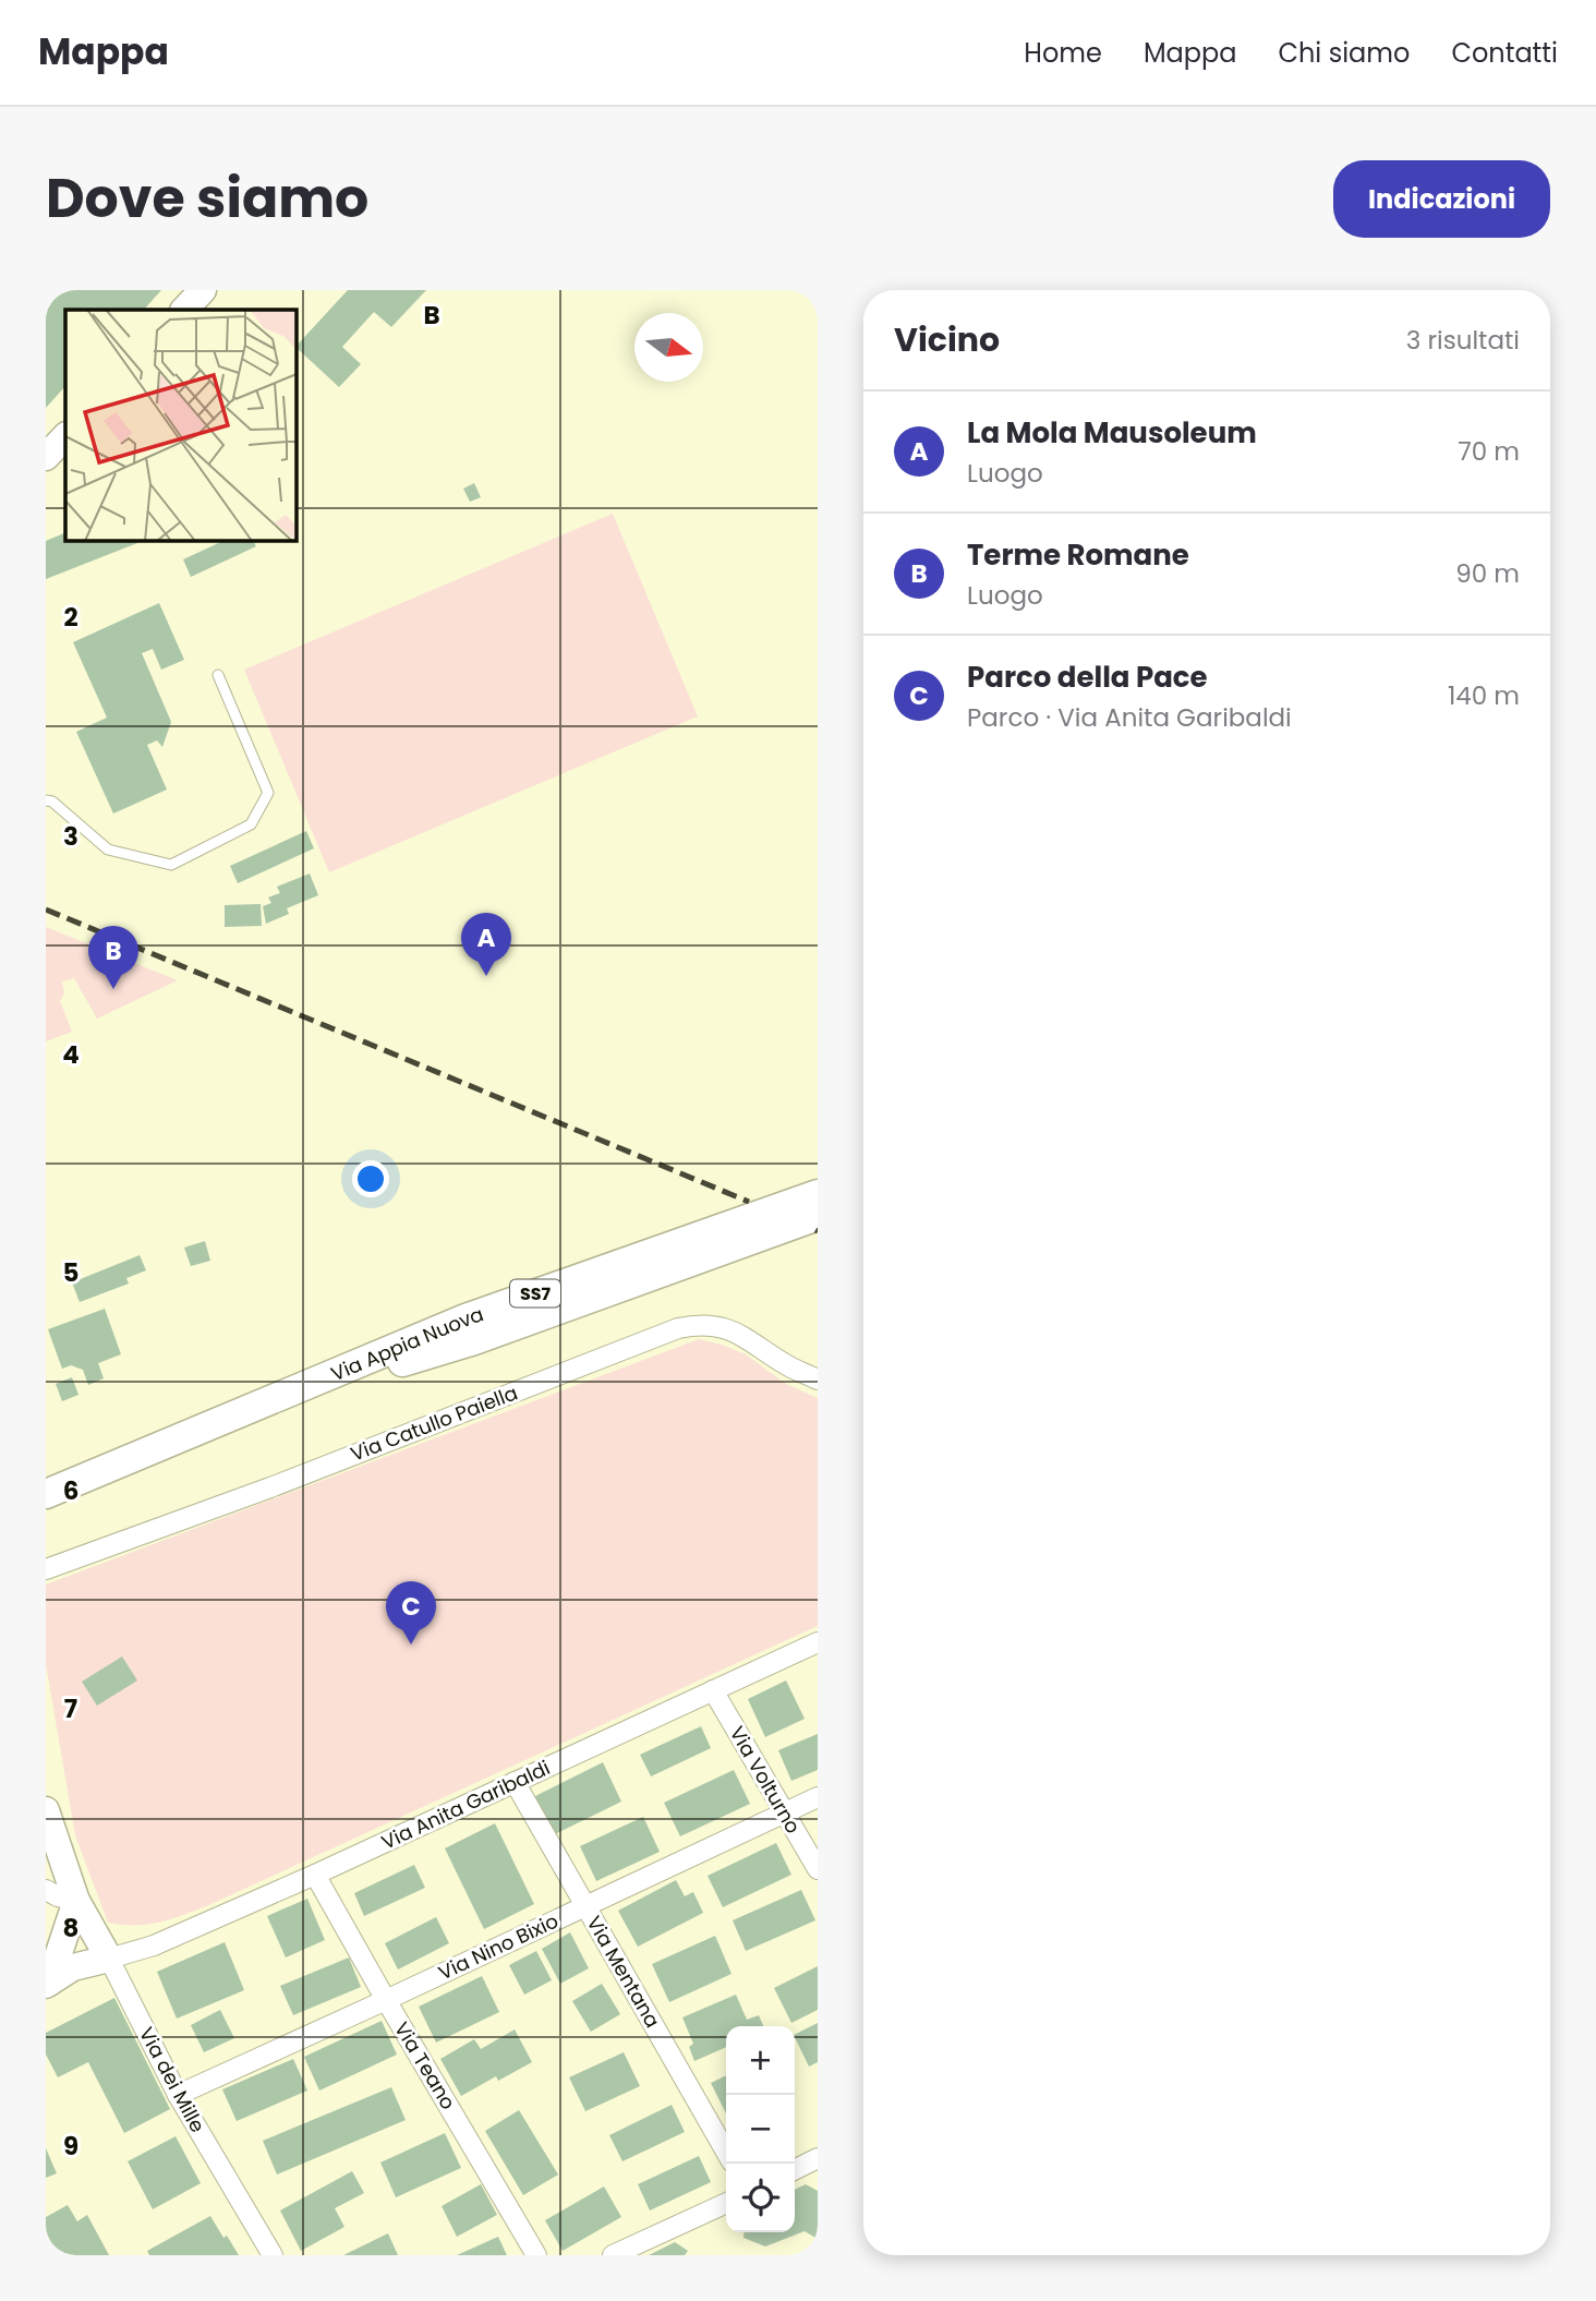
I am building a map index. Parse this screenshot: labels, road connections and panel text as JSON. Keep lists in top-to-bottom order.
{
  "streets": {
    "main road": ["SS7", "Via Appia Nuova"],
    "street": [
      "Via Catullo Paiella",
      "Via Volturno",
      "Via Anita Garibaldi",
      "Via Nino Bixio",
      "Via Mentana",
      "Via Teano",
      "Via dei Mille"
    ]
  },
  "crossings": [
    ["Via Volturno", "Via Anita Garibaldi"],
    ["Via Volturno", "Via Nino Bixio"],
    ["Via Anita Garibaldi", "Via Mentana"],
    ["Via Anita Garibaldi", "Via Teano"],
    ["Via Anita Garibaldi", "Via dei Mille"],
    ["Via Nino Bixio", "Via Mentana"],
    ["Via Nino Bixio", "Via Teano"],
    ["Via Nino Bixio", "Via dei Mille"]
  ],
  "north": "right",
  "page": {
    "header": "Mappa",
    "nav": [
      "Home",
      "Mappa",
      "Chi siamo",
      "Contatti"
    ],
    "title": "Dove siamo",
    "buttons": "Indicazioni",
    "heading": ["Vicino", "3 risultati"],
    "list": [
      {
        "mark": "A",
        "name": "La Mola Mausoleum",
        "note": "Luogo",
        "value": "70 m"
      },
      {
        "mark": "B",
        "name": "Terme Romane",
        "note": "Luogo",
        "value": "90 m"
      },
      {
        "mark": "C",
        "name": "Parco della Pace",
        "note": "Parco · Via Anita Garibaldi",
        "value": "140 m"
      }
    ],
    "pins": ["A", "B", "C"],
    "map_buttons": ["+", "−"]
  },
  "grid": {
    "columns": ["B"],
    "rows": [
      "2",
      "3",
      "4",
      "5",
      "6",
      "7",
      "8",
      "9"
    ]
  }
}
